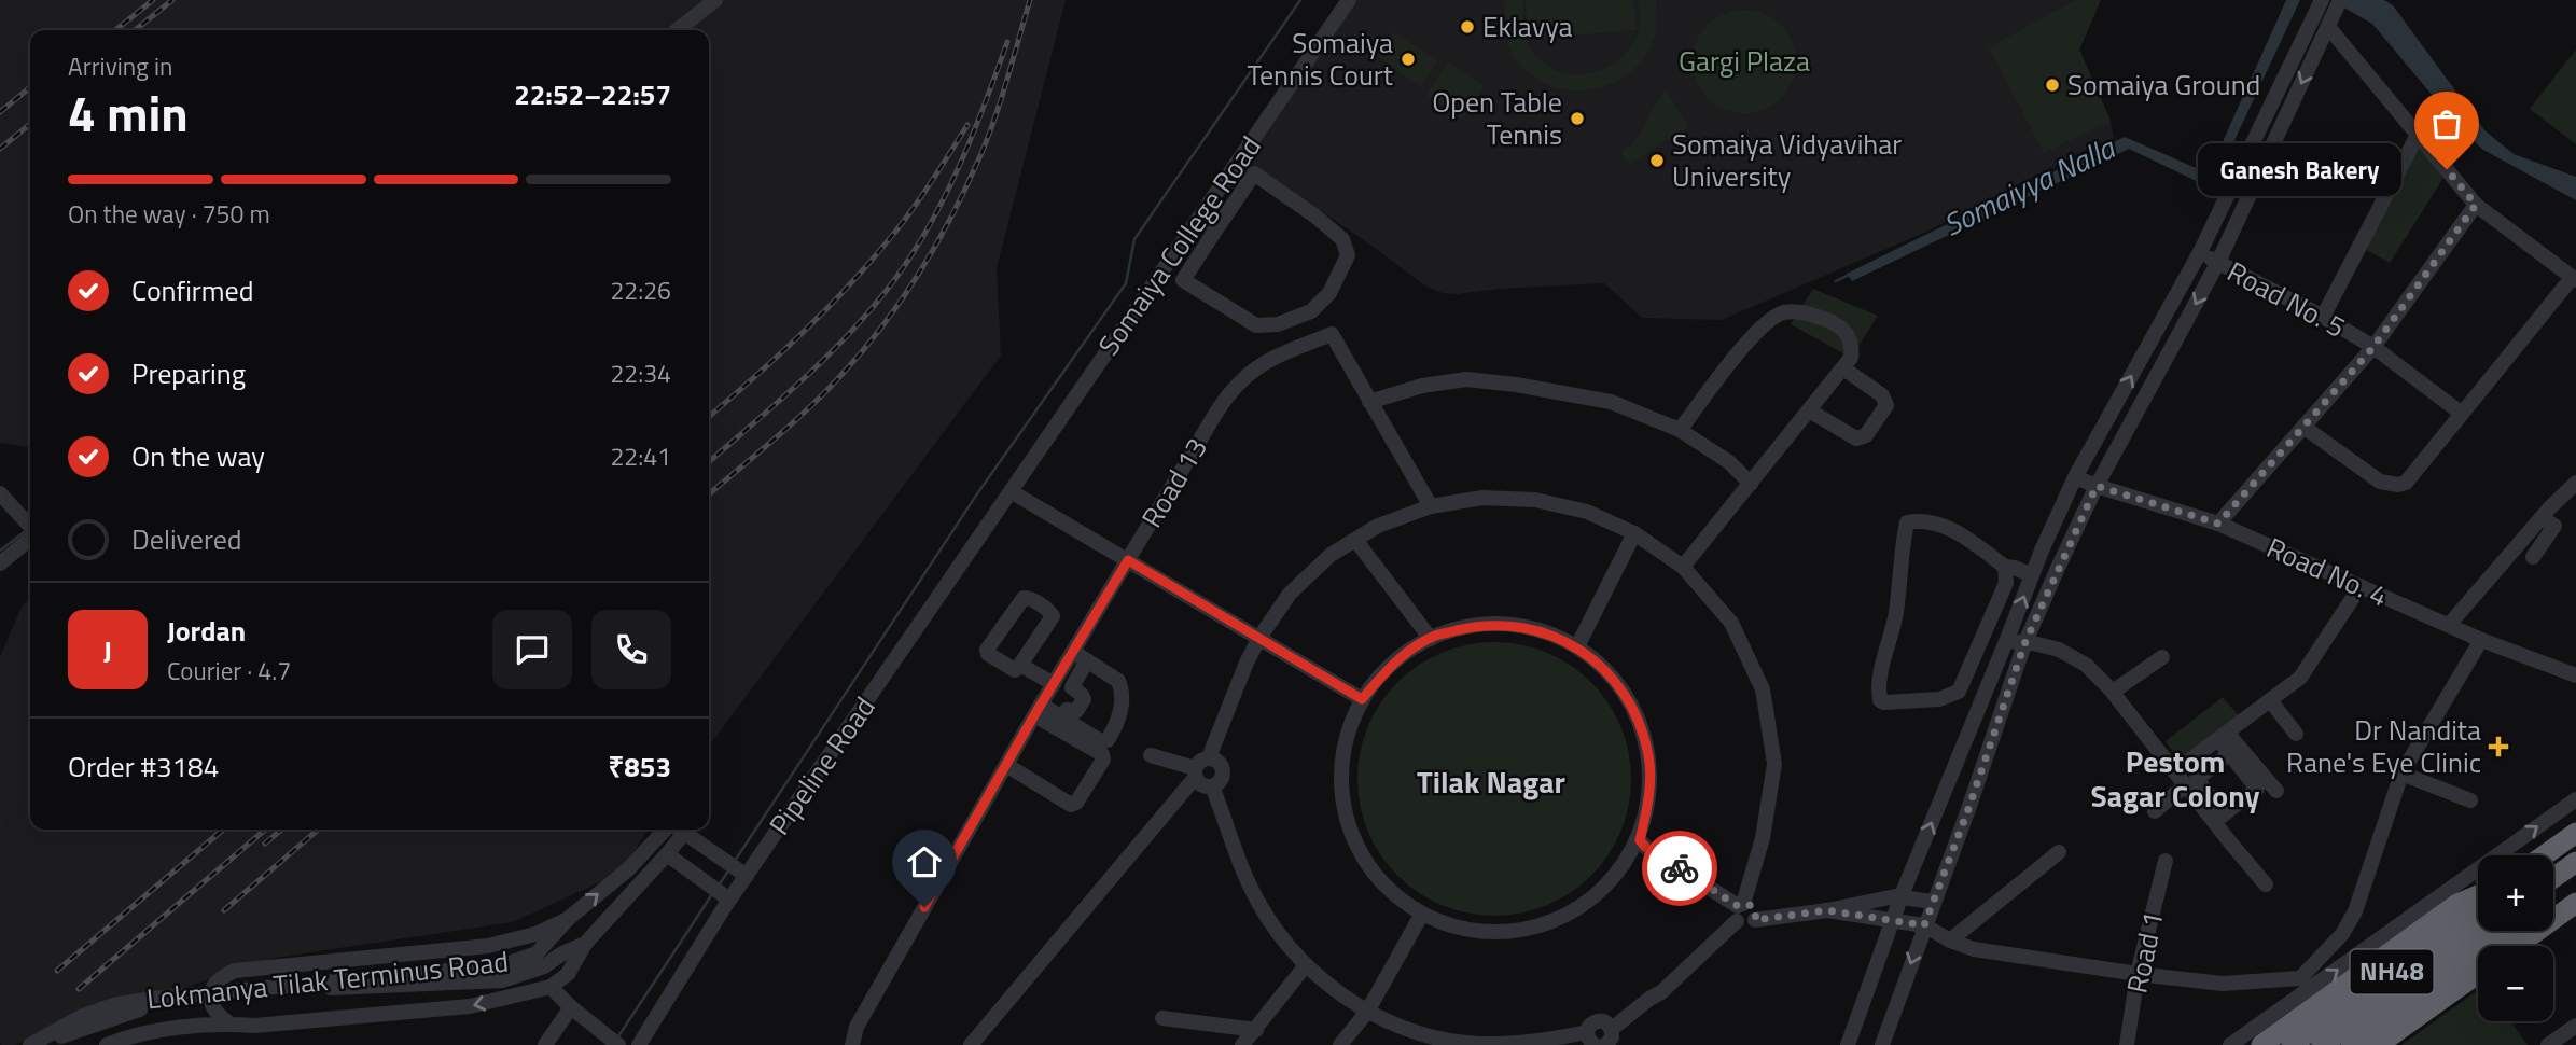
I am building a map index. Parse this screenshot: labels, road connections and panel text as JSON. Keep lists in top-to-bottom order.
{
  "streets": {
    "highway": ["NH48"],
    "street": [
      "Somaiya College Road",
      "Road No. 5",
      "Road 13",
      "Road No. 4",
      "Pipeline Road",
      "Road 1",
      "Lokmanya Tilak Terminus Road"
    ]
  },
  "crossings": [
    ["Somaiya College Road", "Pipeline Road"]
  ],
  "districts": ["Pestom Sagar Colony", "Tilak Nagar"],
  "water": ["Somaiyya Nalla"],
  "parks": ["Gargi Plaza"],
  "places": {
    "other": [
      "Eklavya",
      "Somaiya Tennis Court",
      "Somaiya Ground",
      "Open Table Tennis",
      "Somaiya Vidyavihar University",
      "Ganesh Bakery"
    ],
    "health": ["Dr Nandita Rane's Eye Clinic"]
  },
  "page": {
    "heading": ["4 min", "Arriving in", "22:52–22:57"],
    "panel": [
      "Jordan",
      "Courier · 4.7",
      "Order #3184",
      "₹853"
    ],
    "bubble": "Ganesh Bakery",
    "bar": "On the way · 750 m",
    "list": [
      ["Confirmed", "22:26"],
      ["Preparing", "22:34"],
      ["On the way", "22:41"],
      "Delivered"
    ],
    "round": "J",
    "map_buttons": ["+", "−"]
  }
}
